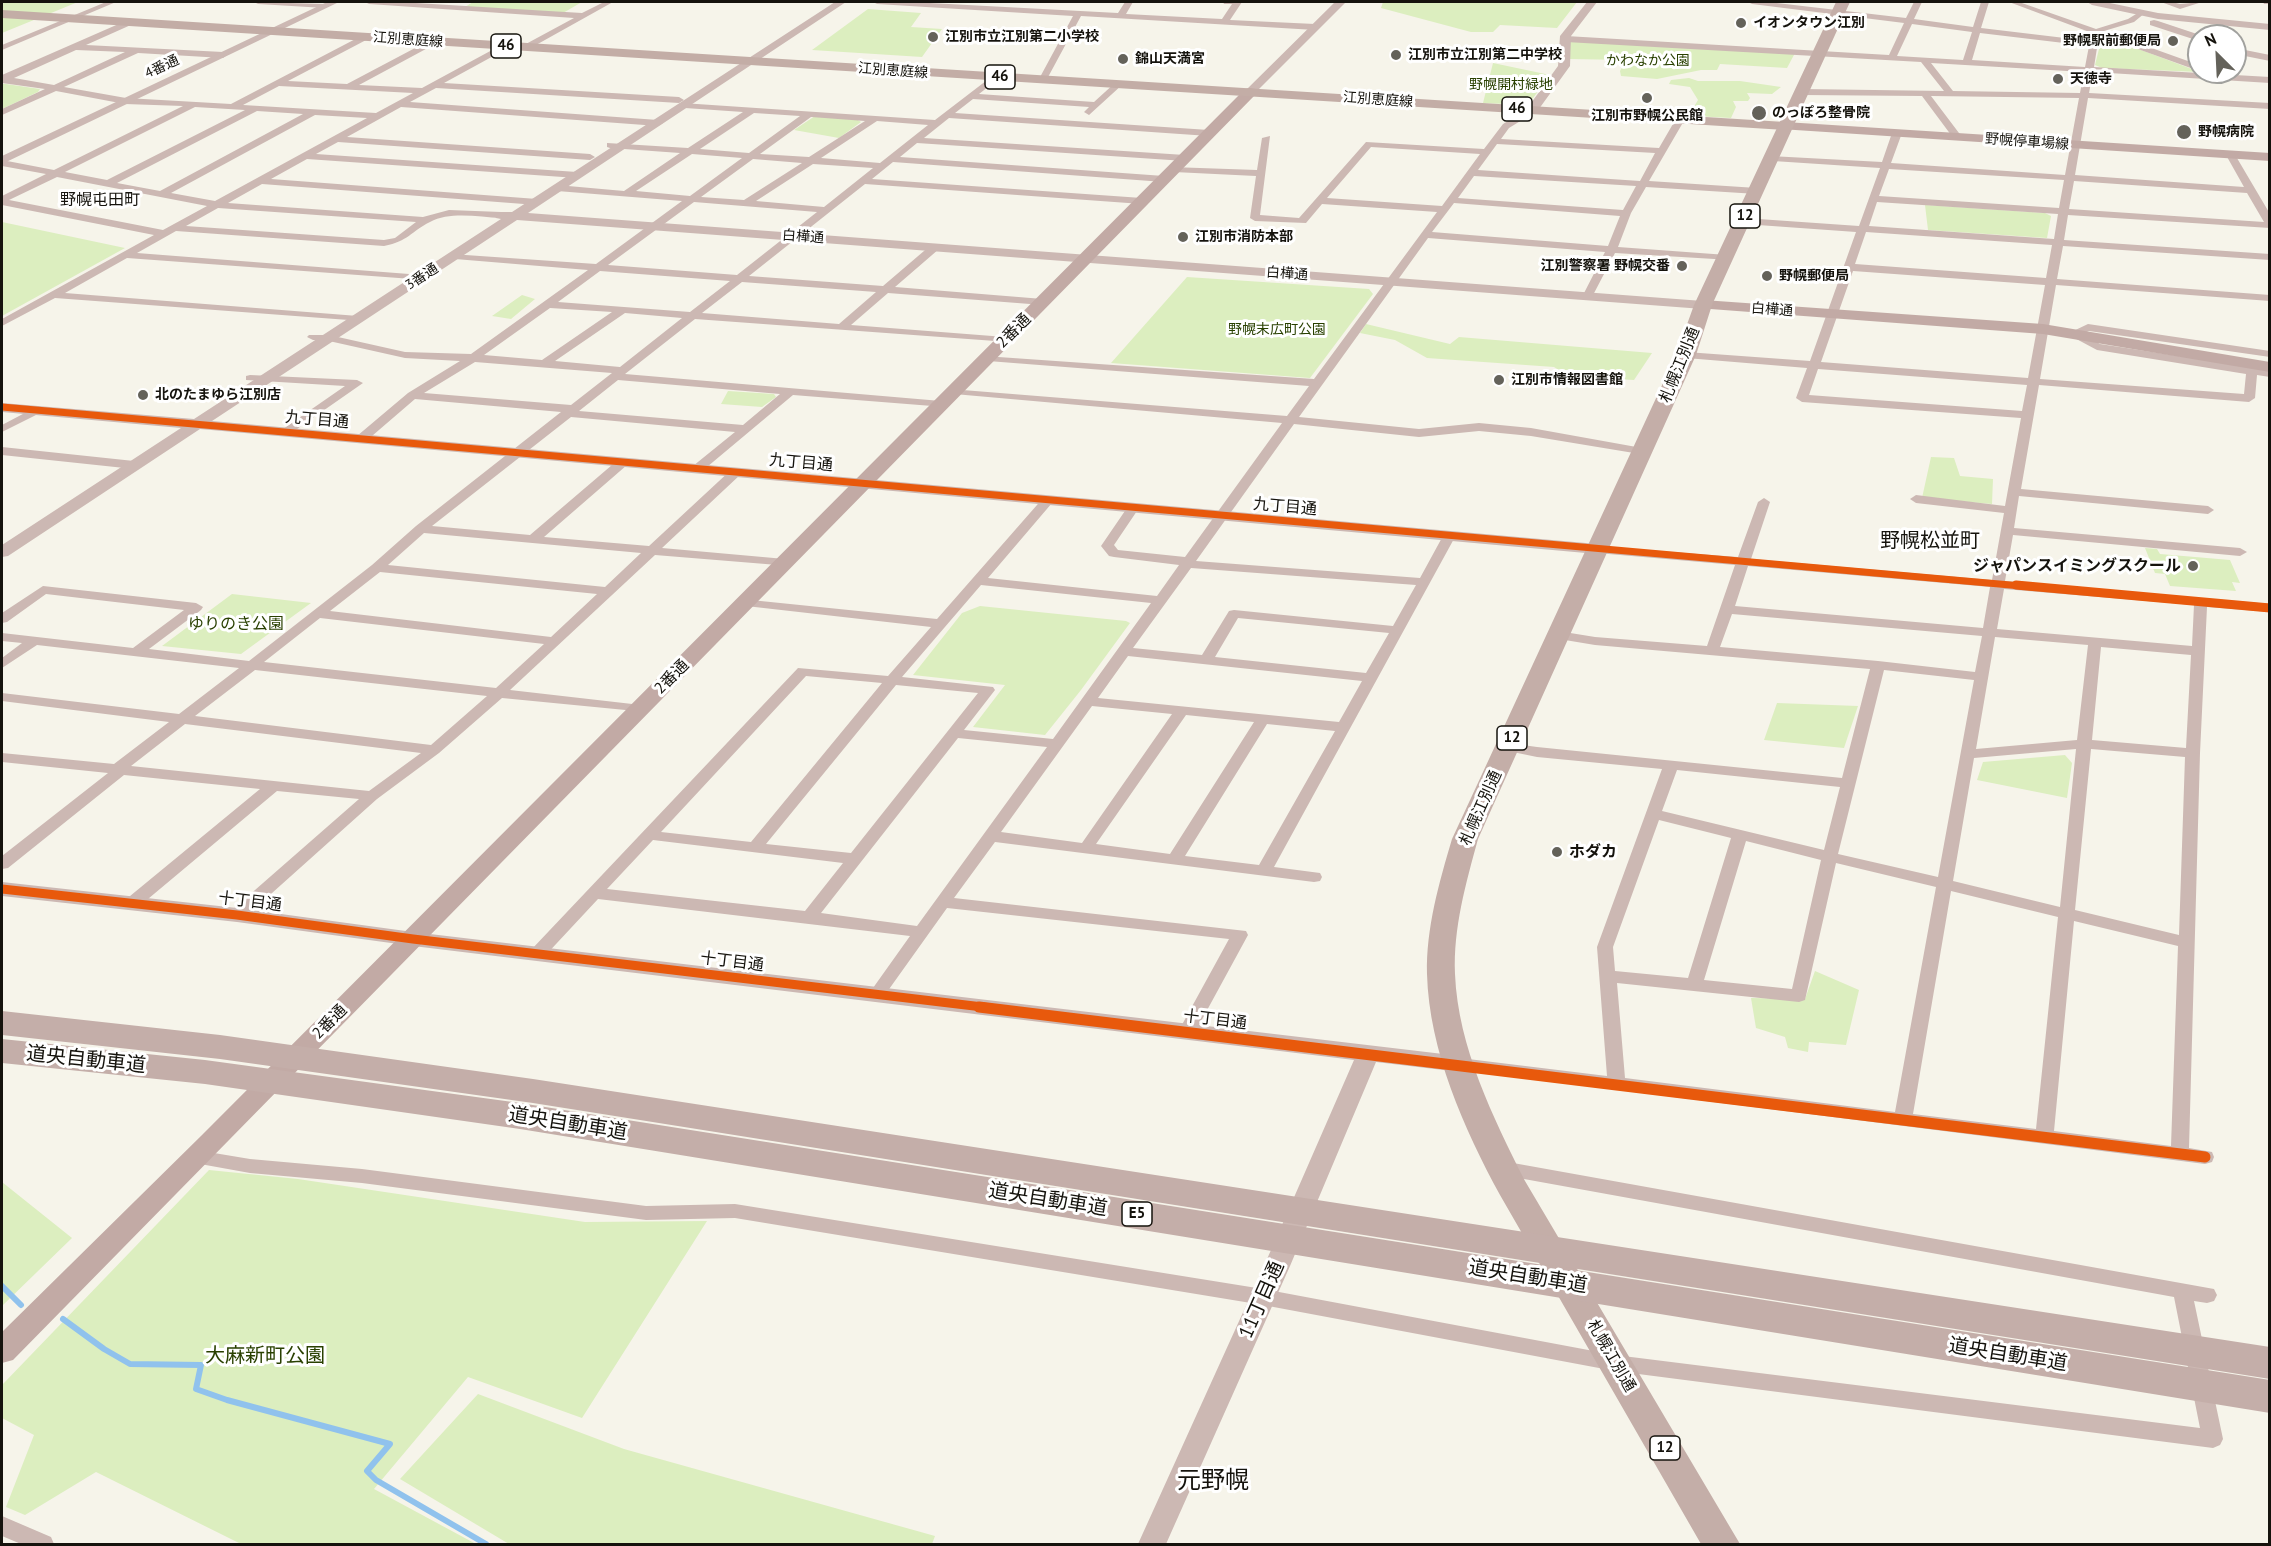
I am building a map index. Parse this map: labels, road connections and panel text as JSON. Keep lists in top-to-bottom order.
{
  "streets": {
    "highway": [
      "12",
      "札幌江別通",
      "道央自動車道",
      "E5"
    ],
    "main road": [
      "江別恵庭線",
      "46",
      "野幌停車場線",
      "白樺通",
      "2番通"
    ],
    "street": [
      "4番通",
      "3番通",
      "九丁目通",
      "十丁目通",
      "11丁目通"
    ]
  },
  "crossings": [
    ["江別恵庭線", "4番通"],
    ["江別恵庭線", "野幌停車場線"],
    ["江別恵庭線", "3番通"],
    ["江別恵庭線", "2番通"],
    ["江別恵庭線", "札幌江別通"],
    ["野幌停車場線", "札幌江別通"],
    ["白樺通", "3番通"],
    ["白樺通", "2番通"],
    ["白樺通", "札幌江別通"],
    ["3番通", "九丁目通"],
    ["2番通", "九丁目通"],
    ["2番通", "十丁目通"],
    ["札幌江別通", "九丁目通"],
    ["札幌江別通", "十丁目通"],
    ["十丁目通", "11丁目通"]
  ],
  "districts": ["野幌屯田町", "野幌松並町", "元野幌"],
  "parks": [
    "かわなか公園",
    "野幌開村緑地",
    "野幌末広町公園",
    "ゆりのき公園",
    "大麻新町公園"
  ],
  "places": [
    "イオンタウン江別",
    "江別市立江別第二小学校",
    "野幌駅前郵便局",
    "江別市立江別第二中学校",
    "錦山天満宮",
    "天徳寺",
    "江別市野幌公民館",
    "のっぽろ整骨院",
    "野幌病院",
    "江別市消防本部",
    "江別警察署 野幌交番",
    "野幌郵便局",
    "江別市情報図書館",
    "北のたまゆら江別店",
    "ジャパンスイミングスクール",
    "ホダカ"
  ],
  "north": "top left"
}
